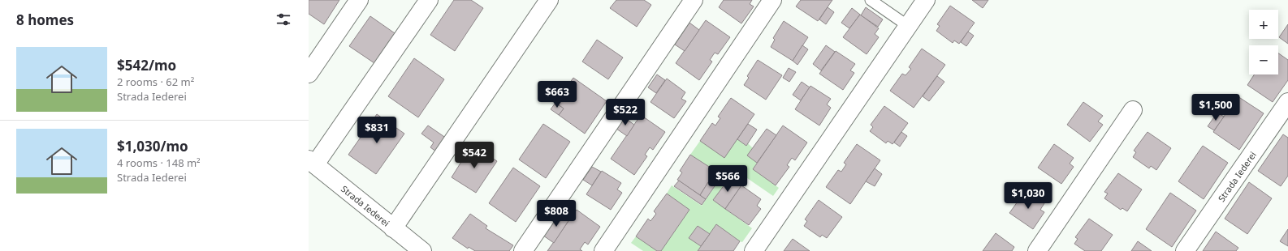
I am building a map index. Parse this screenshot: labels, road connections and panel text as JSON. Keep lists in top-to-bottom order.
{
  "streets": {
    "street": ["Strada Iederei"]
  },
  "page": {
    "heading": "8 homes",
    "map_buttons": ["+", "−"],
    "list": [
      {
        "name": "$542/mo",
        "note": "2 rooms · 62 m² · Strada Iederei"
      },
      {
        "name": "$1,030/mo",
        "note": "4 rooms · 148 m² · Strada Iederei"
      }
    ],
    "price": [
      "$663",
      "$1,500",
      "$522",
      "$831",
      "$542",
      "$566",
      "$1,030",
      "$808"
    ]
  }
}
